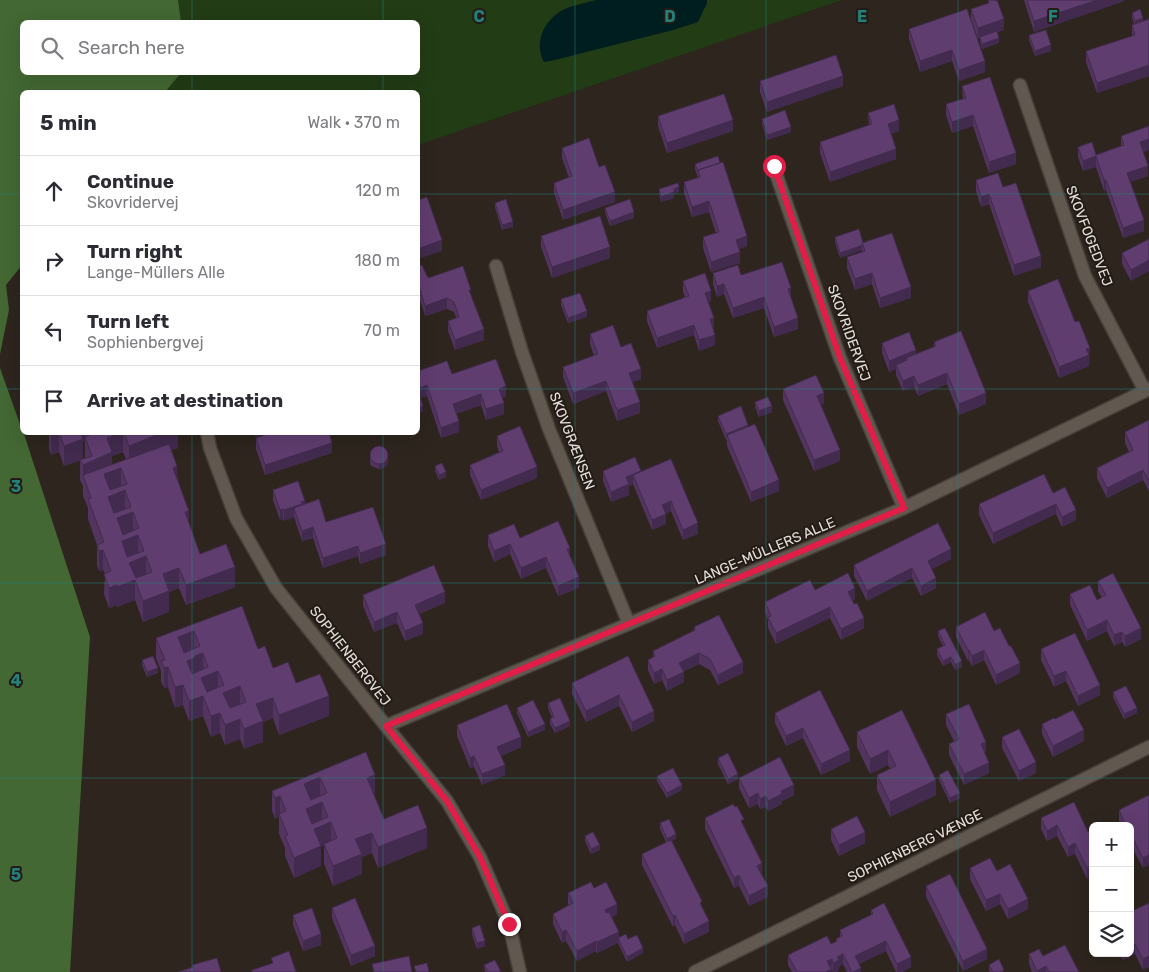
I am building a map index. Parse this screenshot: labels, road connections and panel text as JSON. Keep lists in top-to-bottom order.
{
  "streets": {
    "street": [
      "SKOVFOGEDVEJ",
      "SKOVRIDERVEJ",
      "SKOVGRÆNSEN",
      "LANGE-MÜLLERS ALLE",
      "SOPHIENBERGVEJ",
      "SOPHIENBERG VÆNGE"
    ]
  },
  "crossings": [
    ["SKOVFOGEDVEJ", "LANGE-MÜLLERS ALLE"],
    ["SKOVRIDERVEJ", "LANGE-MÜLLERS ALLE"],
    ["SKOVGRÆNSEN", "LANGE-MÜLLERS ALLE"],
    ["LANGE-MÜLLERS ALLE", "SOPHIENBERGVEJ"]
  ],
  "page": {
    "search": "Search here",
    "heading": ["5 min", "Walk · 370 m"],
    "list": [
      ["Continue", "Skovridervej", "120 m"],
      ["Turn right", "Lange-Müllers Alle", "180 m"],
      ["Turn left", "Sophienbergvej", "70 m"],
      "Arrive at destination"
    ],
    "map_buttons": ["+", "−"]
  },
  "grid": {
    "columns": [
      "C",
      "D",
      "E",
      "F"
    ],
    "rows": ["3", "4", "5"]
  }
}
